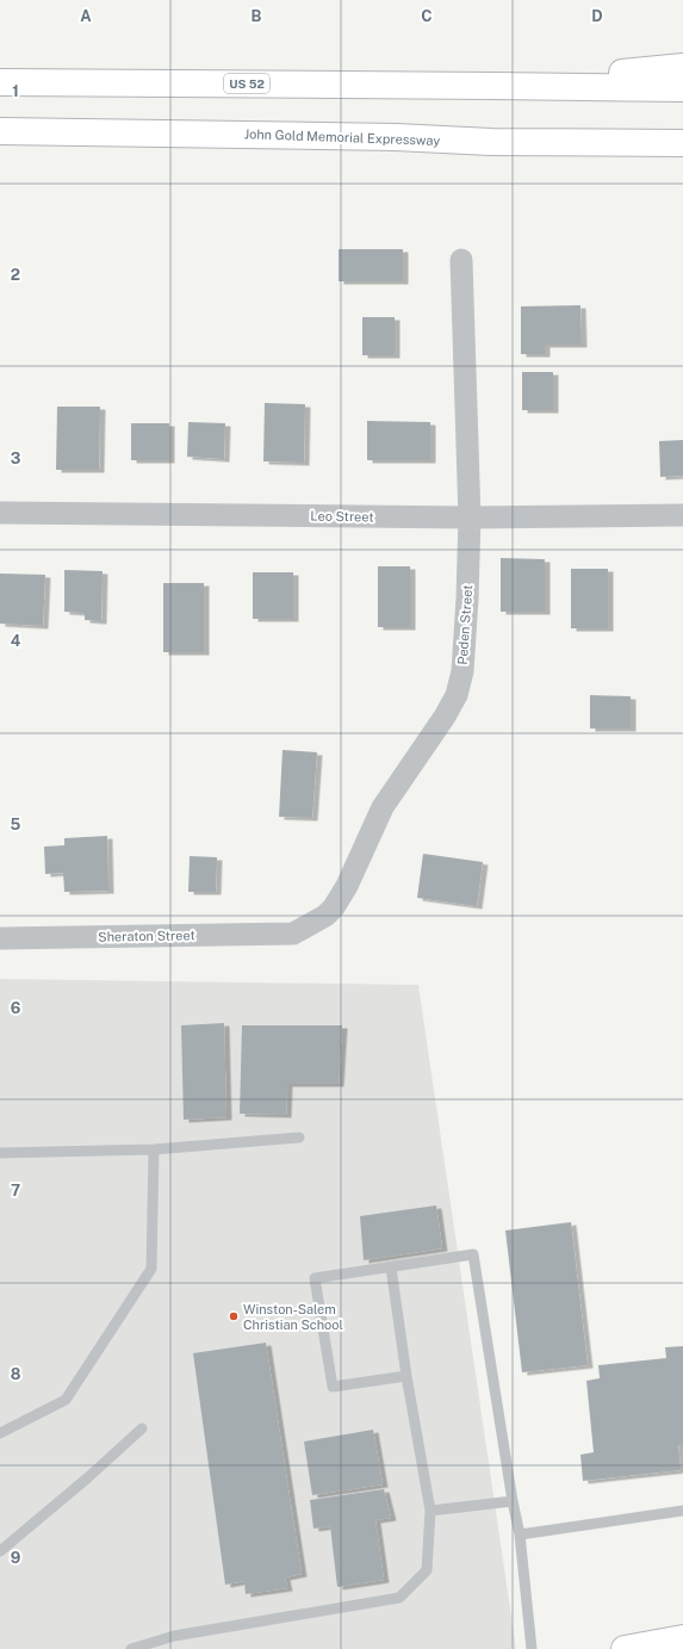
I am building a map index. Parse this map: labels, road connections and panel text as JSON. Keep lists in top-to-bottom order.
{
  "streets": {
    "main road": ["US 52", "John Gold Memorial Expressway"],
    "street": ["Leo Street", "Peden Street", "Sheraton Street"]
  },
  "crossings": [
    ["Leo Street", "Peden Street"],
    ["Peden Street", "Sheraton Street"]
  ],
  "places": ["Winston-Salem Christian School"],
  "grid": {
    "columns": [
      "A",
      "B",
      "C",
      "D"
    ],
    "rows": [
      "1",
      "2",
      "3",
      "4",
      "5",
      "6",
      "7",
      "8",
      "9"
    ]
  }
}
